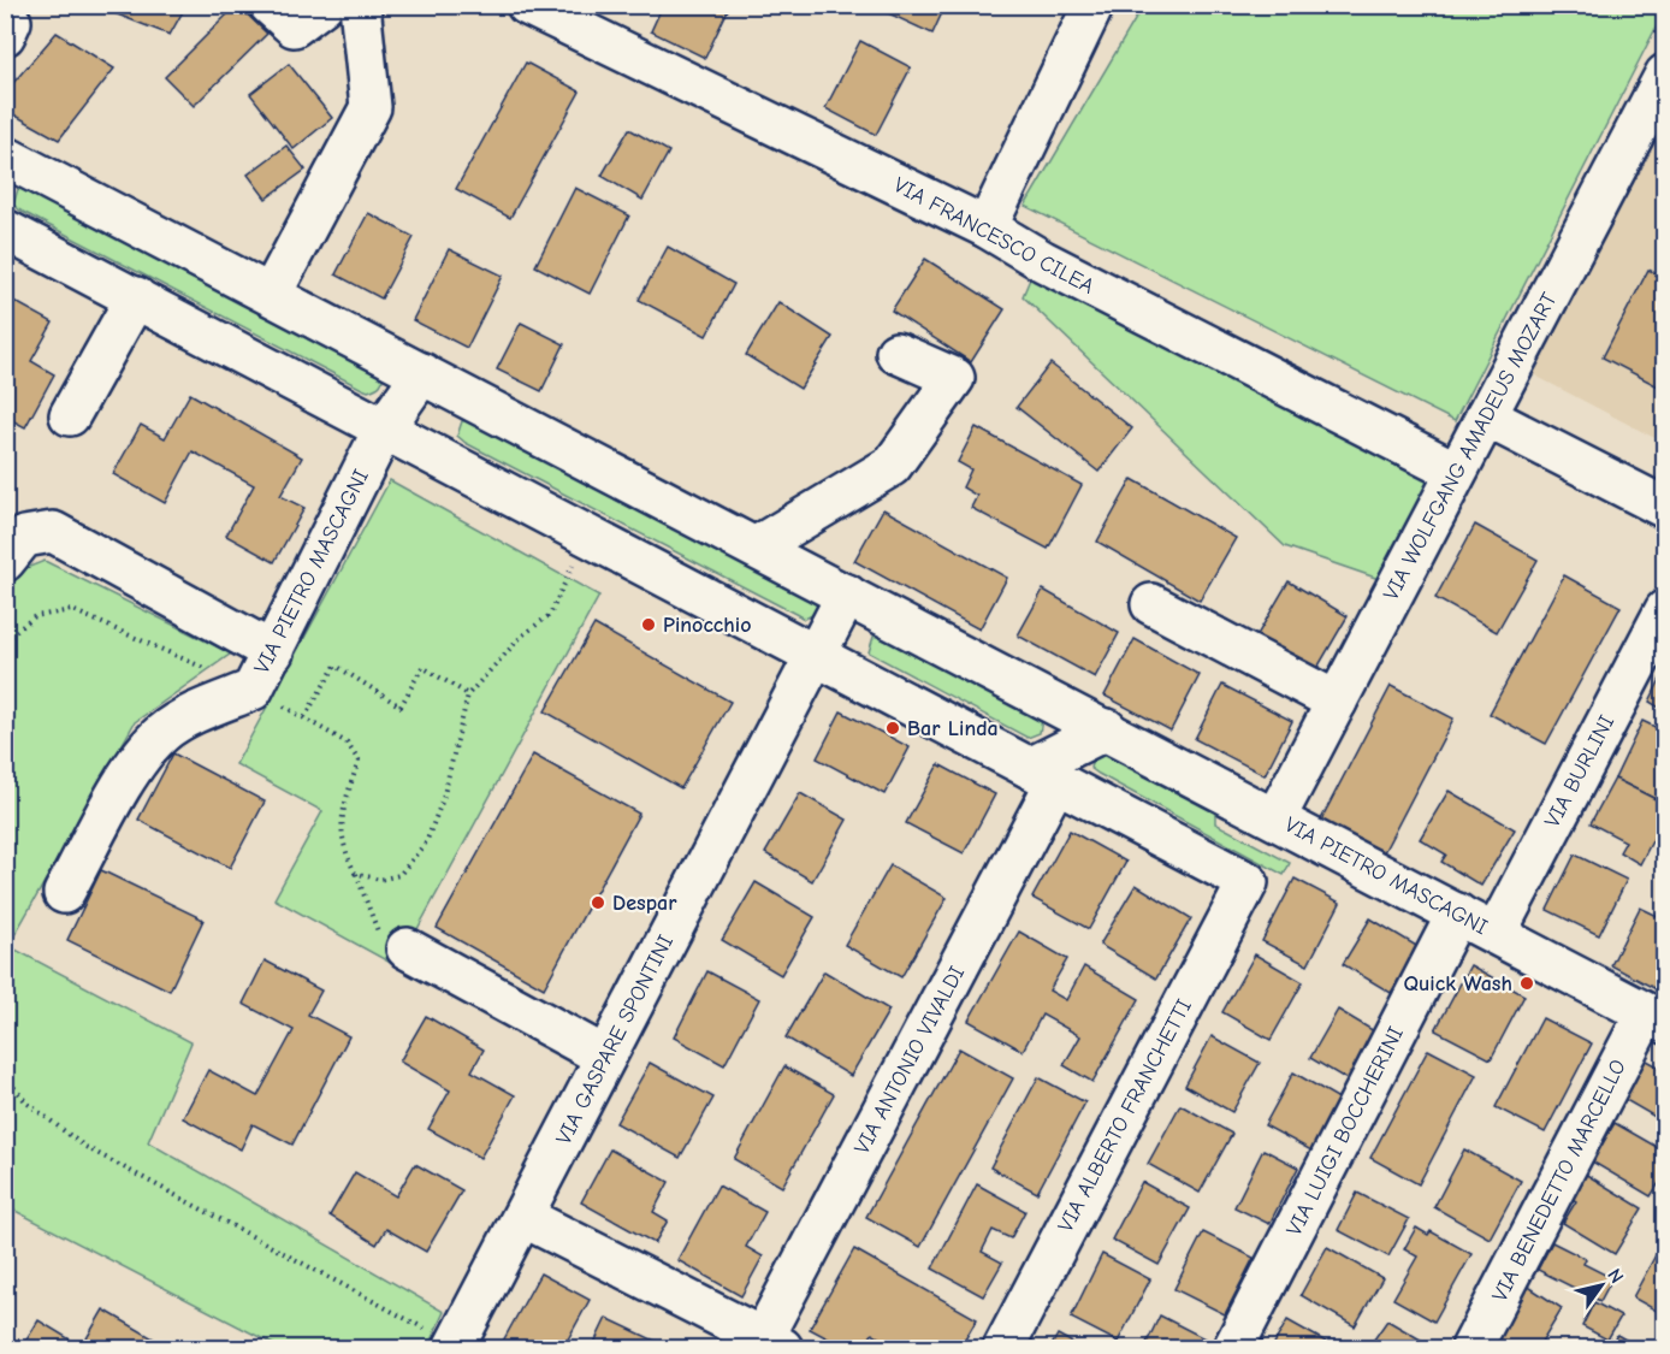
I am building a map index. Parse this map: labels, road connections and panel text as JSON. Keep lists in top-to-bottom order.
{
  "streets": {
    "street": [
      "VIA FRANCESCO CILEA",
      "VIA WOLFGANG AMADEUS MOZART",
      "VIA PIETRO MASCAGNI",
      "VIA BURLINI",
      "VIA GASPARE SPONTINI",
      "VIA ANTONIO VIVALDI",
      "VIA ALBERTO FRANCHETTI",
      "VIA LUIGI BOCCHERINI",
      "VIA BENEDETTO MARCELLO"
    ]
  },
  "crossings": [
    ["VIA FRANCESCO CILEA", "VIA WOLFGANG AMADEUS MOZART"],
    ["VIA WOLFGANG AMADEUS MOZART", "VIA PIETRO MASCAGNI"],
    ["VIA PIETRO MASCAGNI", "VIA BURLINI"],
    ["VIA PIETRO MASCAGNI", "VIA LUIGI BOCCHERINI"],
    ["VIA PIETRO MASCAGNI", "VIA BENEDETTO MARCELLO"],
    ["VIA ANTONIO VIVALDI", "VIA ALBERTO FRANCHETTI"]
  ],
  "places": [
    "Pinocchio",
    "Bar Linda",
    "Despar",
    "Quick Wash"
  ],
  "north": "top right"
}
